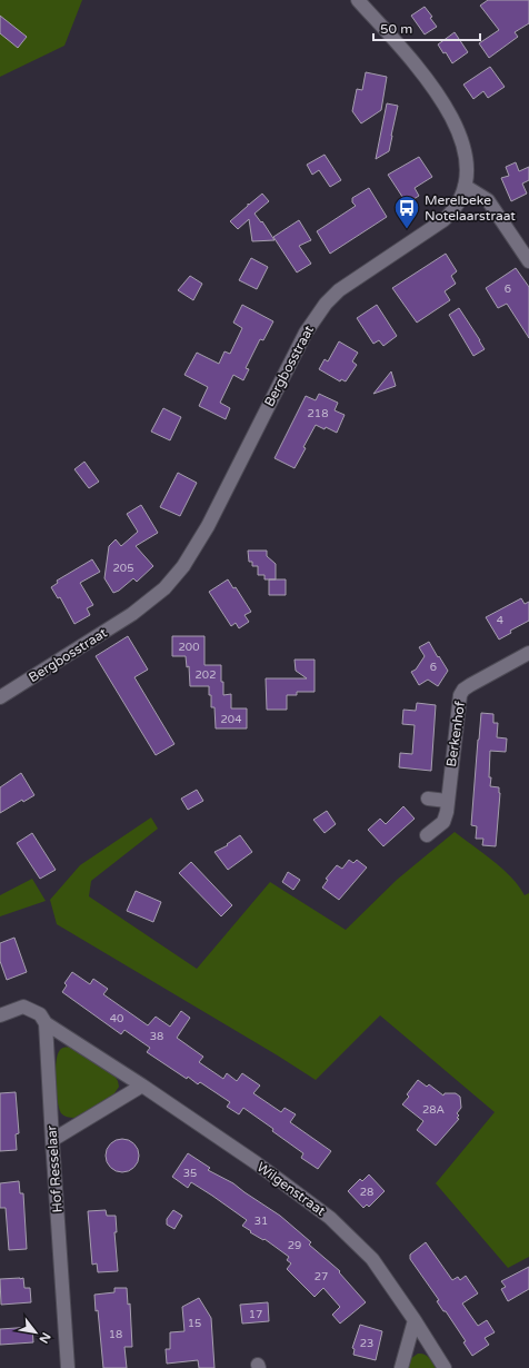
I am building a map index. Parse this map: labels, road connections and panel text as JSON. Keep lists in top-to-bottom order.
{
  "streets": {
    "street": [
      "Bergbosstraat",
      "Berkenhof",
      "Hof Resselaar",
      "Wilgenstraat"
    ]
  },
  "crossings": [
    ["Hof Resselaar", "Wilgenstraat"]
  ],
  "places": {
    "bus stop": ["Merelbeke Notelaarstraat"]
  },
  "house_numbers": [
    "6",
    "218",
    "205",
    "4",
    "200",
    "6",
    "202",
    "204",
    "40",
    "38",
    "28A",
    "35",
    "28",
    "31",
    "29",
    "27",
    "17",
    "15",
    "18",
    "23"
  ],
  "scale_bar": "50 m",
  "north": "bottom right"
}
